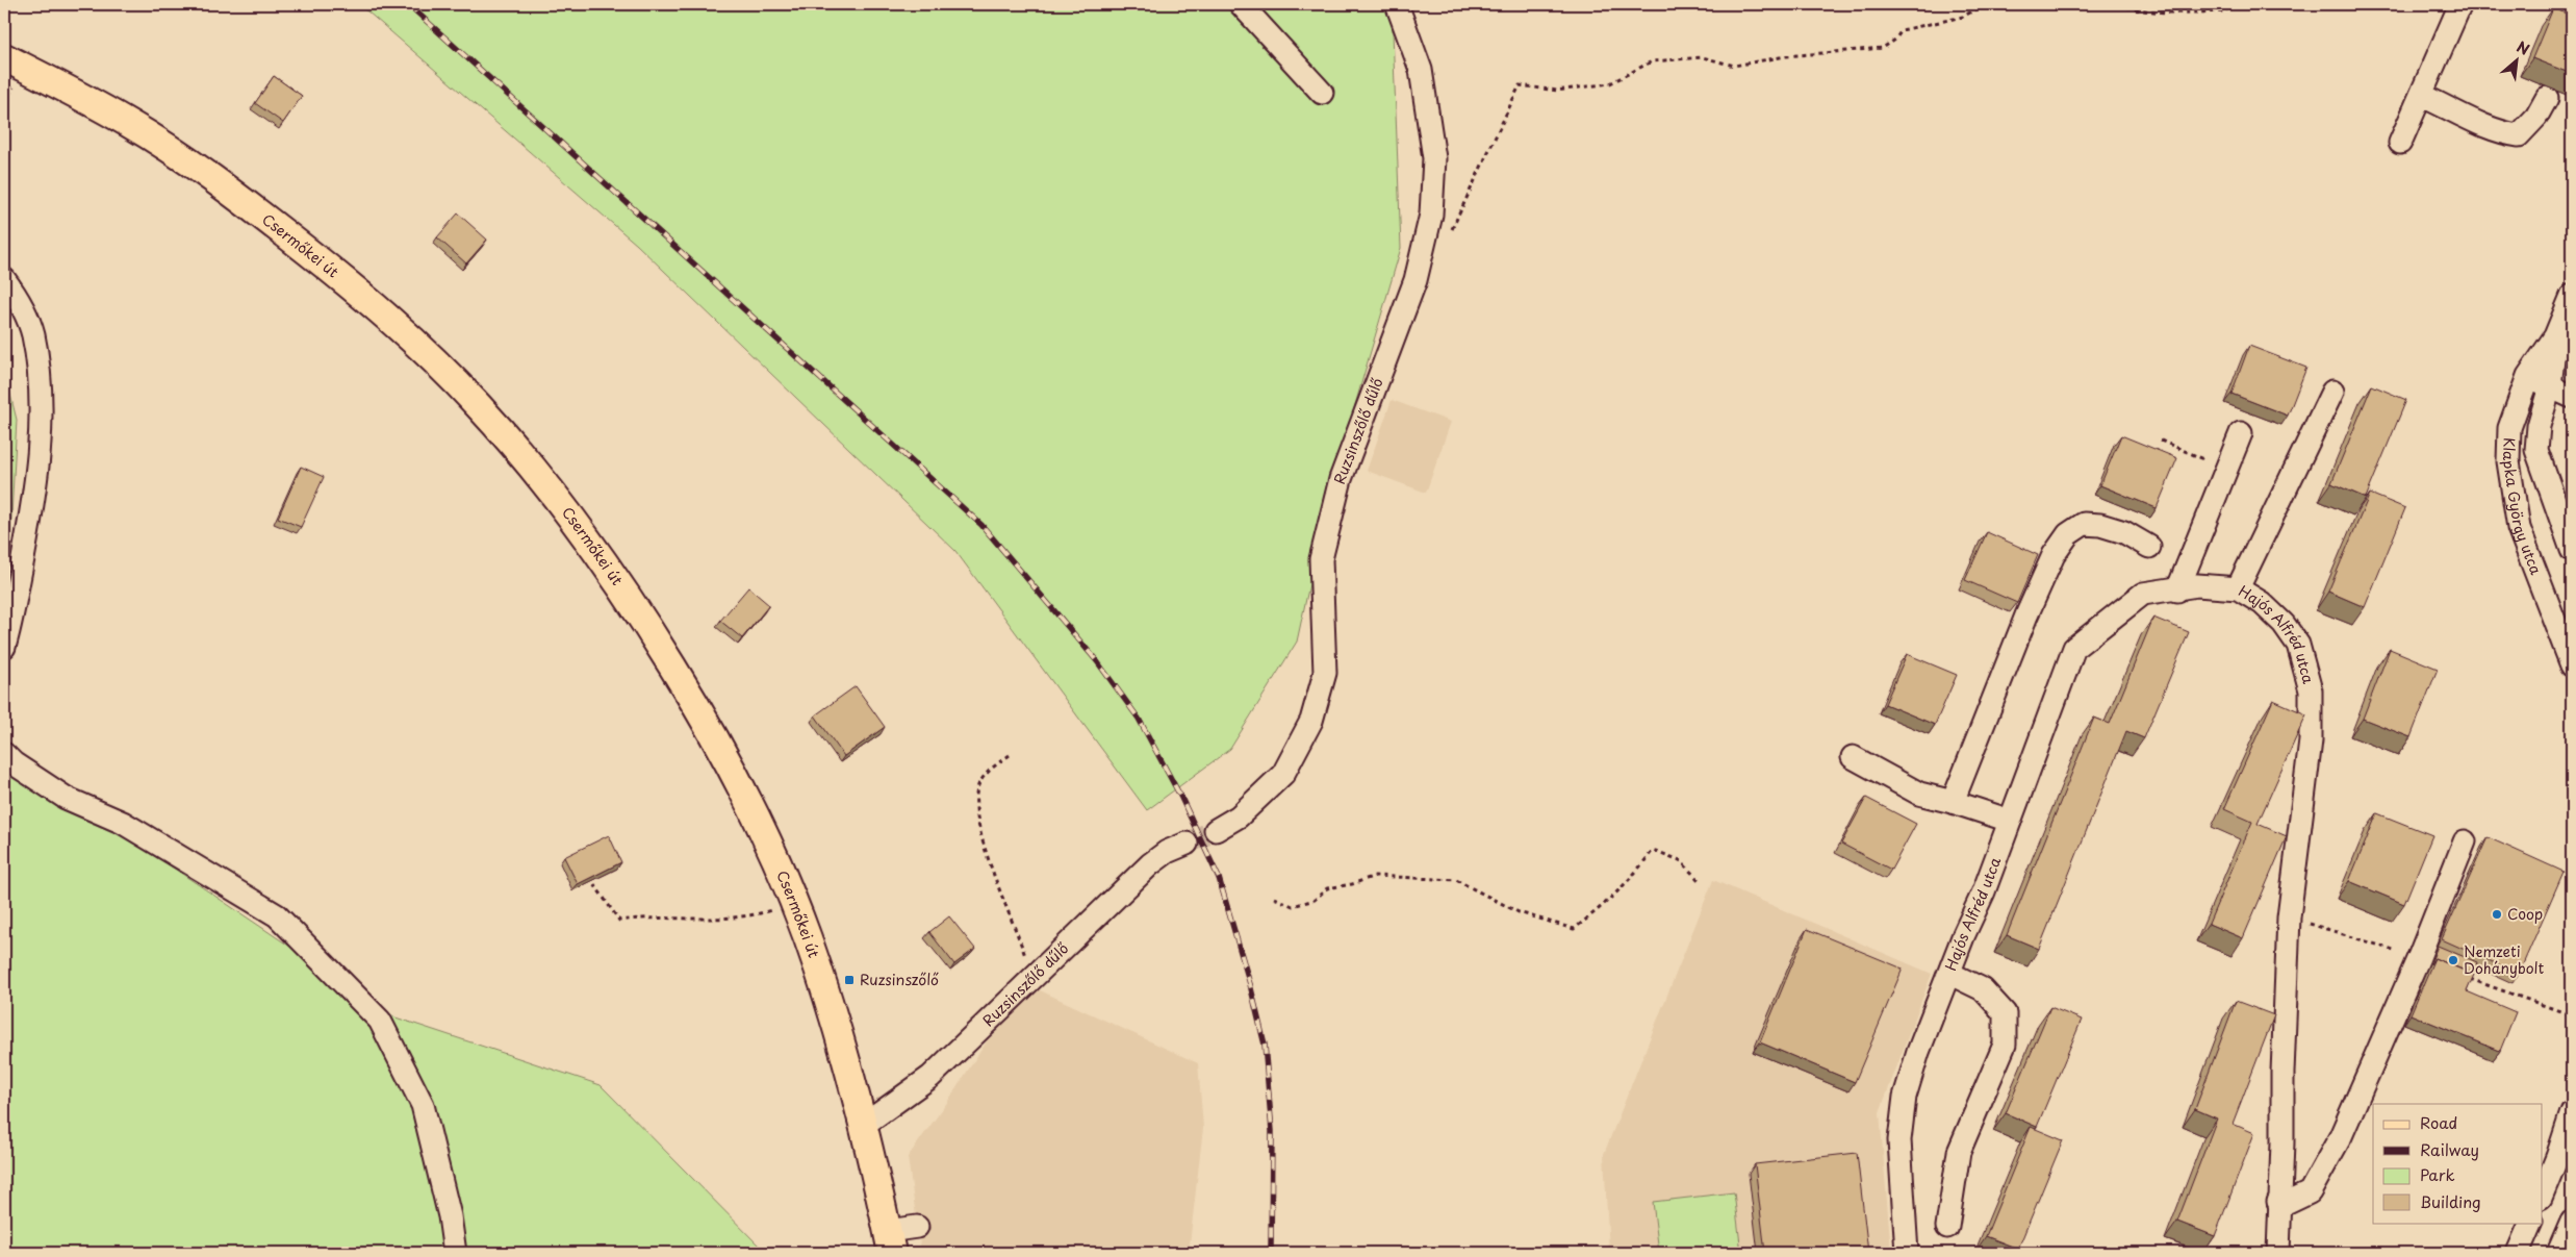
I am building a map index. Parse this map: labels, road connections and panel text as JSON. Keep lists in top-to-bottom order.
{
  "streets": {
    "main road": ["Csermőkei út"],
    "street": ["Ruzsinszőlő dűlő", "Klapka György utca", "Hajós Alfréd utca"]
  },
  "crossings": [
    ["Csermőkei út", "Ruzsinszőlő dűlő"]
  ],
  "places": {
    "other": ["Coop", "Nemzeti Dohánybolt"],
    "transit": ["Ruzsinszőlő"]
  },
  "legend": [
    "Road",
    "Railway",
    "Park",
    "Building"
  ],
  "north": "top right"
}
